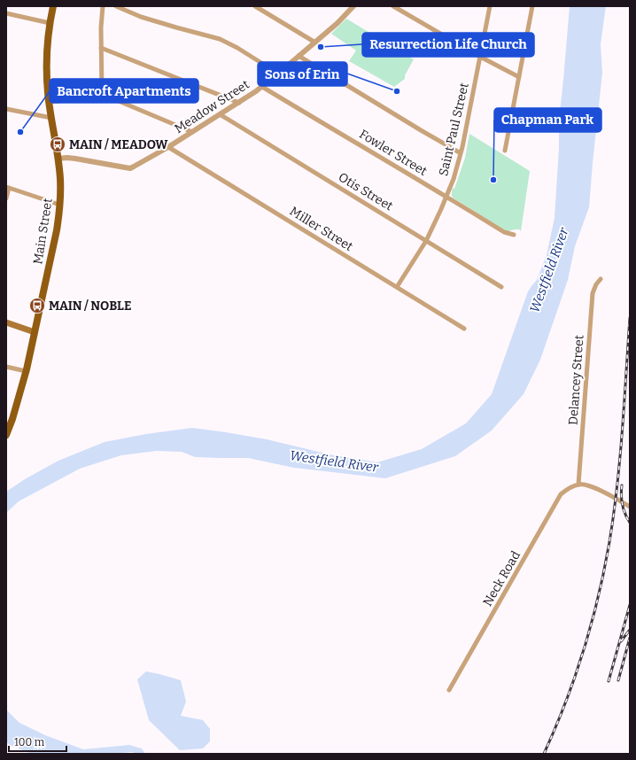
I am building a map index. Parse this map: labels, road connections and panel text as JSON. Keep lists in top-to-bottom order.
{
  "streets": {
    "main road": ["Main Street"],
    "street": [
      "Meadow Street",
      "Saint Paul Street",
      "Fowler Street",
      "Otis Street",
      "Miller Street",
      "Delancey Street",
      "Neck Road"
    ]
  },
  "crossings": [
    ["Meadow Street", "Fowler Street"],
    ["Meadow Street", "Otis Street"],
    ["Meadow Street", "Miller Street"],
    ["Meadow Street", "Main Street"],
    ["Saint Paul Street", "Fowler Street"],
    ["Saint Paul Street", "Otis Street"],
    ["Saint Paul Street", "Miller Street"],
    ["Delancey Street", "Neck Road"]
  ],
  "water": ["Westfield River"],
  "places": {
    "other": [
      "Resurrection Life Church",
      "Sons of Erin",
      "Bancroft Apartments",
      "Chapman Park"
    ],
    "bus stop": ["MAIN / MEADOW", "MAIN / NOBLE"]
  },
  "scale_bar": "100 m"
}
